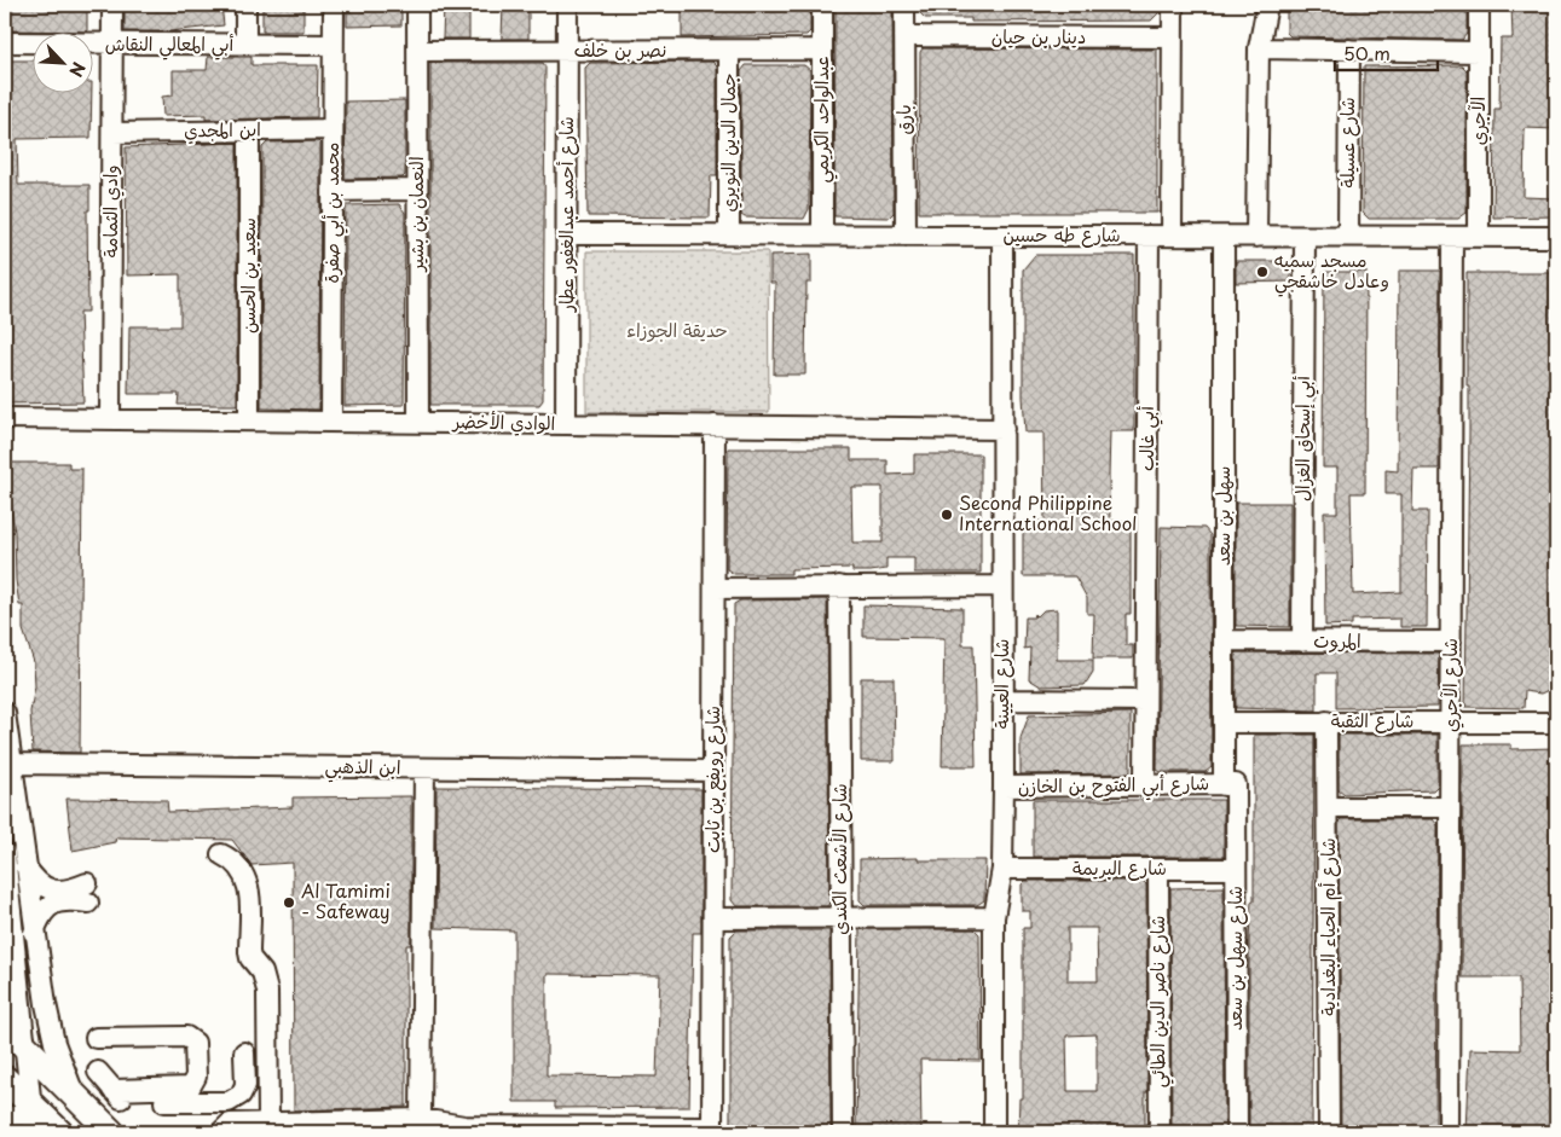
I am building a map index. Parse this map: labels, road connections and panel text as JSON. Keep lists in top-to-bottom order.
{
  "streets": {
    "street": [
      "دينار بن حيان",
      "أبي المعالي النقاش",
      "نصر بن خلف",
      "عبدالواحد الكريمي",
      "بارق",
      "الآجري",
      "ابن المجدي",
      "جمال الدين النويري",
      "شارع عسيلة",
      "وادي الثمامة",
      "محمد بن أبي صفرة",
      "النعمان بن بشير",
      "شارع أحمد عبدالغفور عطار",
      "شارع طه حسين",
      "سعيد بن الحسن",
      "الوادي الأخضر",
      "أبي غالب",
      "أبي إسحاق الغزال",
      "سهل بن سعد",
      "المروت",
      "شارع العيينة",
      "شارع الآجري",
      "شارع الثقبة",
      "ابن الذهبي",
      "شارع رويفع بن ثابت",
      "شارع أبي الفتوح بن الخازن",
      "شارع الأشعث الكندي",
      "شارع البريمة",
      "شارع أم الحياء البغدادية",
      "شارع سهل بن سعد",
      "شارع ناصر الدين الطائي"
    ]
  },
  "crossings": [
    ["دينار بن حيان", "بارق"],
    ["أبي المعالي النقاش", "وادي الثمامة"],
    ["أبي المعالي النقاش", "محمد بن أبي صفرة"],
    ["نصر بن خلف", "عبدالواحد الكريمي"],
    ["نصر بن خلف", "جمال الدين النويري"],
    ["نصر بن خلف", "النعمان بن بشير"],
    ["نصر بن خلف", "شارع أحمد عبدالغفور عطار"],
    ["عبدالواحد الكريمي", "شارع طه حسين"],
    ["بارق", "شارع طه حسين"],
    ["الآجري", "شارع طه حسين"],
    ["ابن المجدي", "وادي الثمامة"],
    ["ابن المجدي", "محمد بن أبي صفرة"],
    ["ابن المجدي", "سعيد بن الحسن"],
    ["جمال الدين النويري", "شارع طه حسين"],
    ["شارع عسيلة", "شارع طه حسين"],
    ["وادي الثمامة", "الوادي الأخضر"],
    ["محمد بن أبي صفرة", "الوادي الأخضر"],
    ["النعمان بن بشير", "الوادي الأخضر"],
    ["شارع أحمد عبدالغفور عطار", "شارع طه حسين"],
    ["شارع أحمد عبدالغفور عطار", "الوادي الأخضر"],
    ["شارع طه حسين", "أبي غالب"],
    ["شارع طه حسين", "أبي إسحاق الغزال"],
    ["شارع طه حسين", "سهل بن سعد"],
    ["شارع طه حسين", "شارع العيينة"],
    ["شارع طه حسين", "شارع الآجري"],
    ["سعيد بن الحسن", "الوادي الأخضر"],
    ["الوادي الأخضر", "شارع العيينة"],
    ["الوادي الأخضر", "شارع رويفع بن ثابت"],
    ["أبي غالب", "شارع أبي الفتوح بن الخازن"],
    ["أبي إسحاق الغزال", "المروت"],
    ["سهل بن سعد", "المروت"],
    ["سهل بن سعد", "شارع الثقبة"],
    ["سهل بن سعد", "شارع أبي الفتوح بن الخازن"],
    ["سهل بن سعد", "شارع سهل بن سعد"],
    ["المروت", "شارع الآجري"],
    ["شارع العيينة", "شارع أبي الفتوح بن الخازن"],
    ["شارع العيينة", "شارع البريمة"],
    ["شارع الآجري", "شارع الثقبة"],
    ["شارع الثقبة", "شارع أم الحياء البغدادية"],
    ["ابن الذهبي", "شارع رويفع بن ثابت"],
    ["شارع أبي الفتوح بن الخازن", "شارع سهل بن سعد"],
    ["شارع البريمة", "شارع سهل بن سعد"],
    ["شارع البريمة", "شارع ناصر الدين الطائي"]
  ],
  "parks": ["حديقة الجوزاء"],
  "places": ["مسجد سميه وعادل خاشقجي", "Second Philippine International School", "Al Tamimi - Safeway"],
  "scale_bar": "50 m",
  "north": "bottom right"
}
